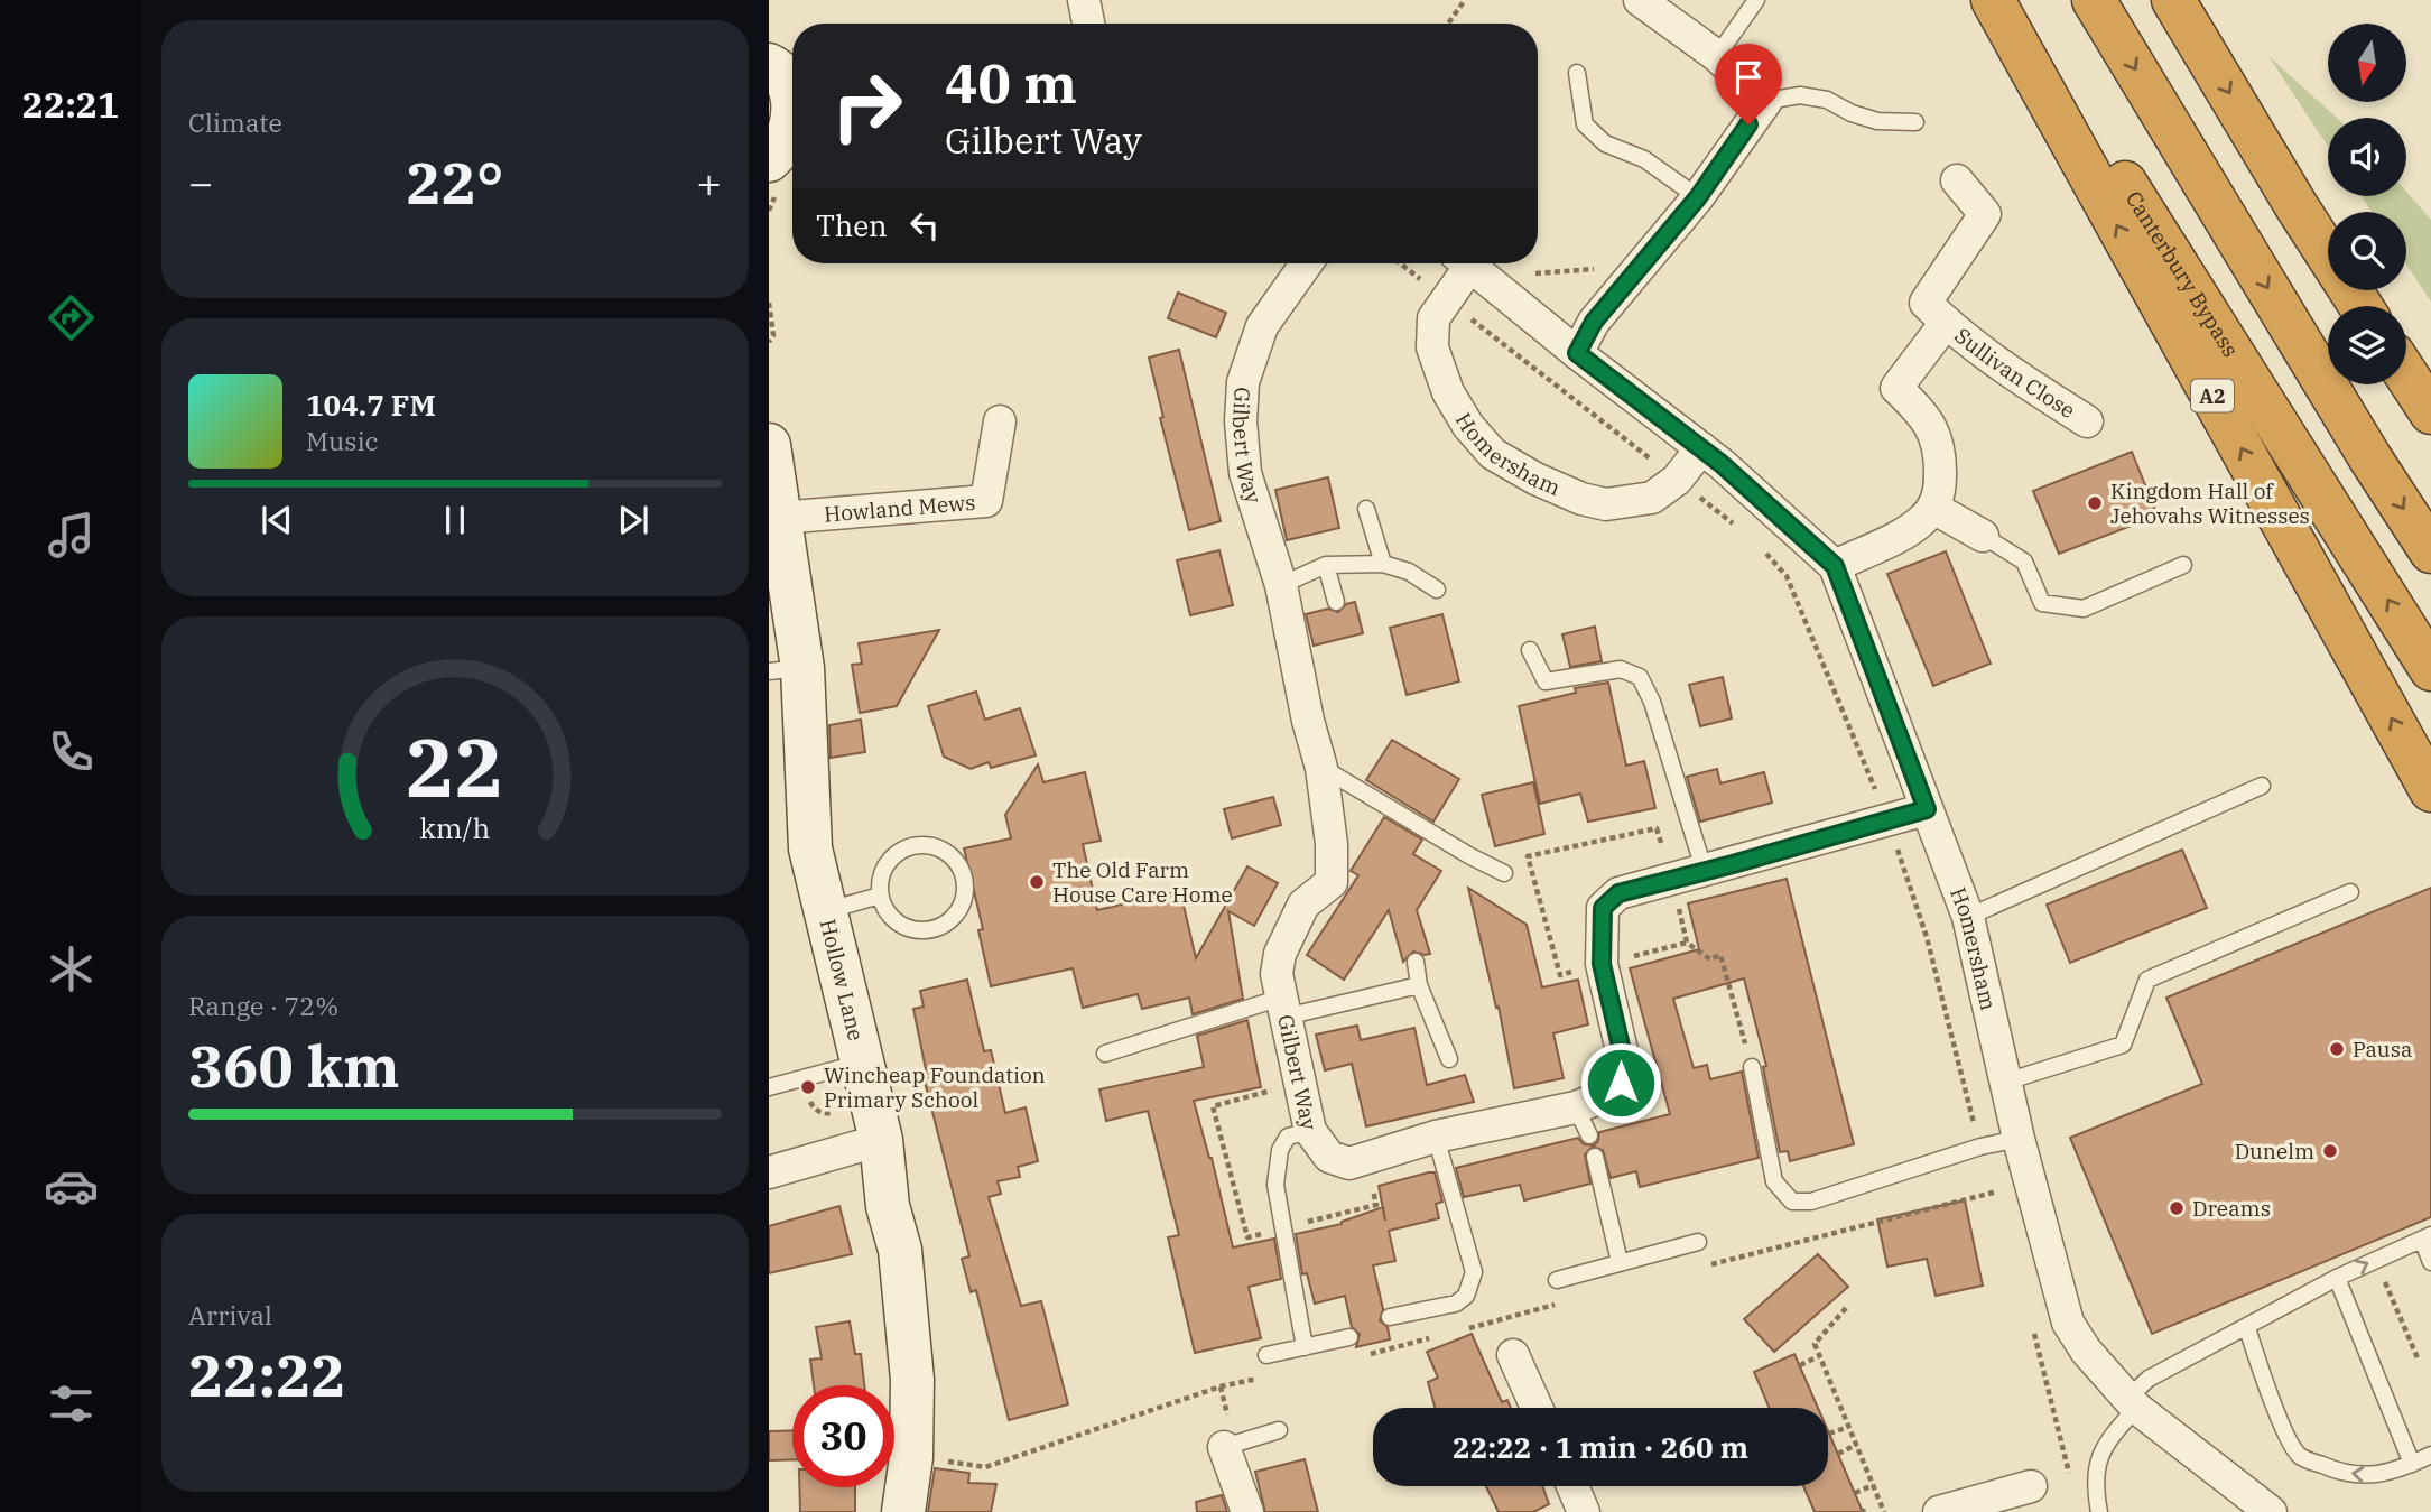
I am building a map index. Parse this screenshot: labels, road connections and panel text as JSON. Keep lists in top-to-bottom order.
{
  "streets": {
    "highway": ["Canterbury Bypass", "A2"],
    "street": [
      "Sullivan Close",
      "Gilbert Way",
      "Homersham",
      "Howland Mews",
      "Hollow Lane"
    ]
  },
  "crossings": [
    ["Gilbert Way", "Homersham"],
    ["Howland Mews", "Hollow Lane"]
  ],
  "places": [
    "Kingdom Hall of Jehovahs Witnesses",
    "The Old Farm House Care Home",
    "Pausa",
    "Wincheap Foundation Primary School",
    "Dunelm",
    "Dreams"
  ],
  "north": "bottom",
  "page": {
    "tabs": "22:21",
    "tile": [
      "Climate",
      ["Range · 72%", "360 km"],
      ["Arrival", "22:22"]
    ],
    "turn": ["40 m", "Gilbert Way"],
    "heat": ["−", "22°", "+"],
    "then": "Then",
    "song": ["104.7 FM", "Music"],
    "limit": "30",
    "trip": "22:22 · 1 min · 260 m",
    "gauge": ["22", "km/h"]
  }
}
